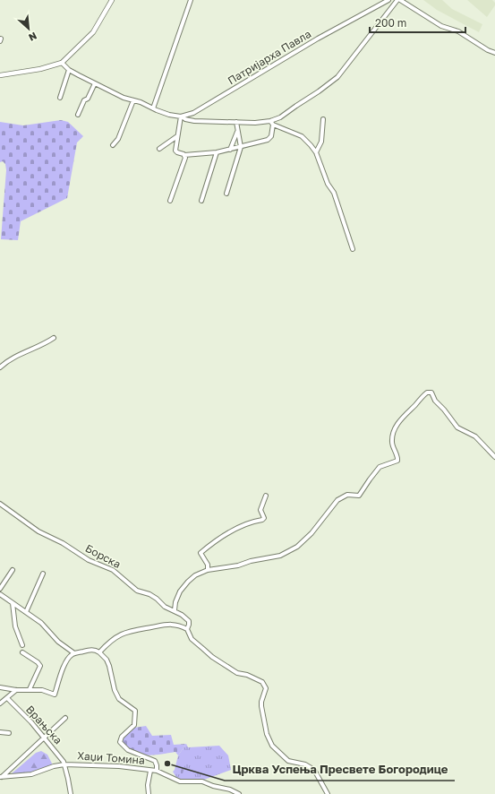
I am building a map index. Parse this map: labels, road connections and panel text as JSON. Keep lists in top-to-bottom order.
{
  "streets": {
    "street": [
      "Патријарха Павла",
      "Борска",
      "Врањска",
      "Хаџи Томина"
    ]
  },
  "crossings": [
    ["Врањска", "Хаџи Томина"]
  ],
  "places": ["Црква Успења Пресвете Богородице"],
  "scale_bar": "200 m",
  "north": "bottom right"
}
